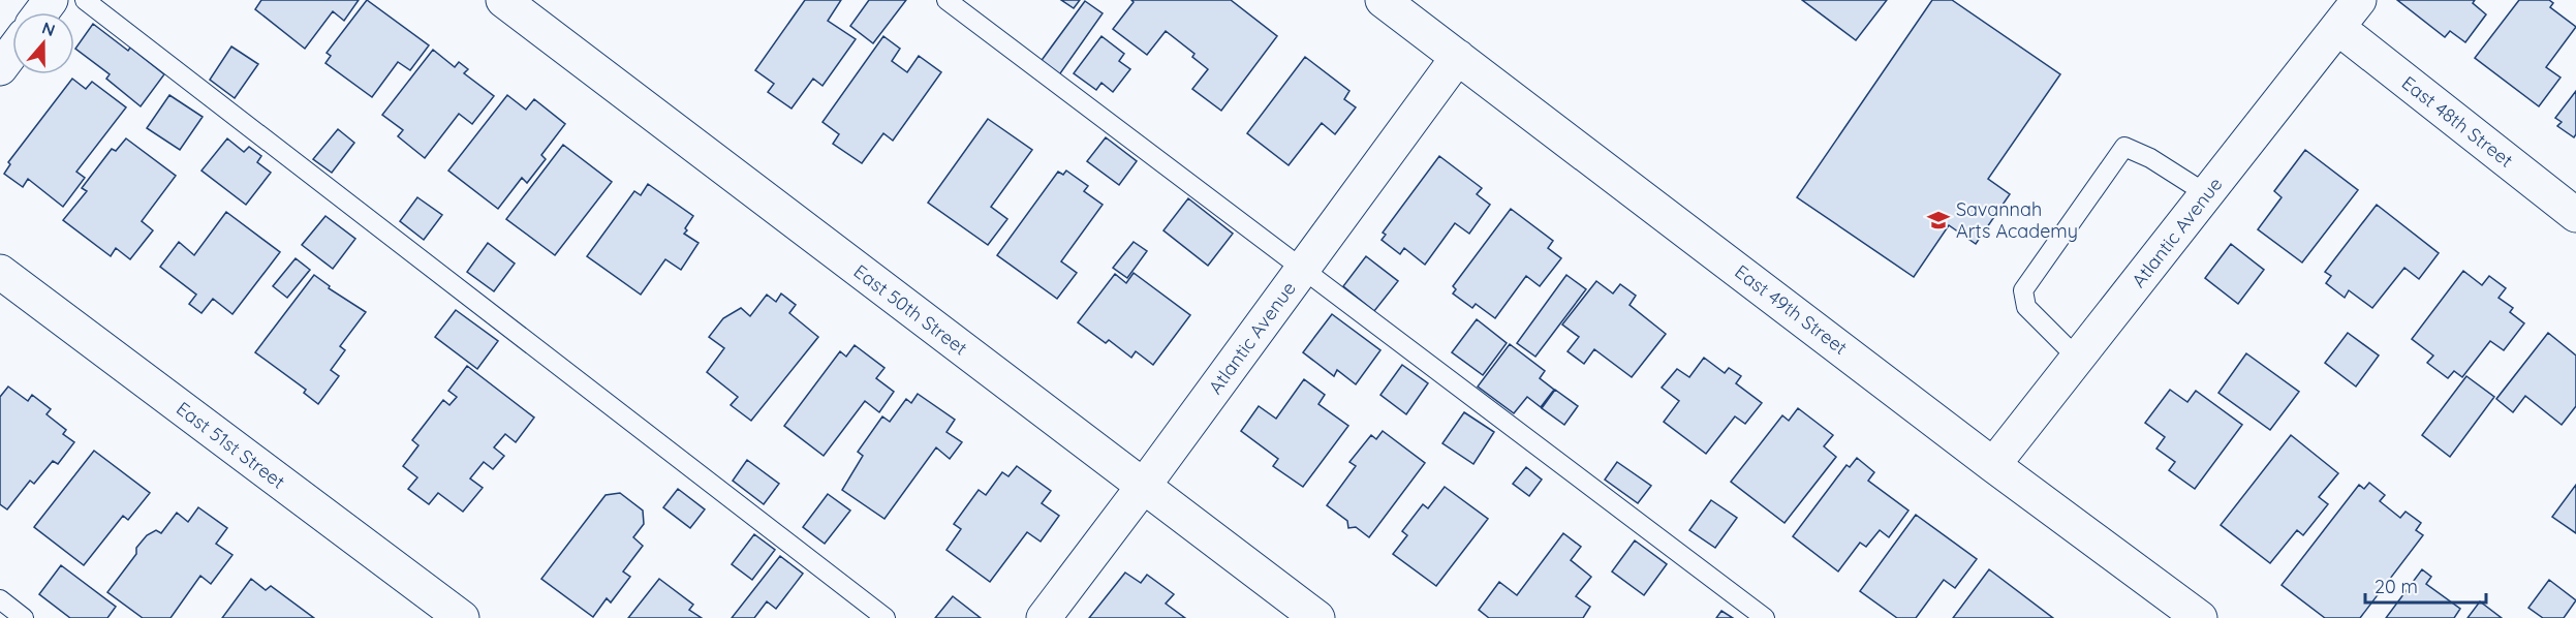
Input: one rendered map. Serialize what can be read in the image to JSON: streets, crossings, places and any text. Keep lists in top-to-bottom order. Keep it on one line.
{"streets":{"street":["East 48th Street","Atlantic Avenue","East 50th Street","East 49th Street","East 51st Street"]},"crossings":[["East 48th Street","Atlantic Avenue"],["Atlantic Avenue","East 50th Street"],["Atlantic Avenue","East 49th Street"]],"places":{"school or university":["Savannah Arts Academy"]},"scale_bar":"20 m","north":"top"}
